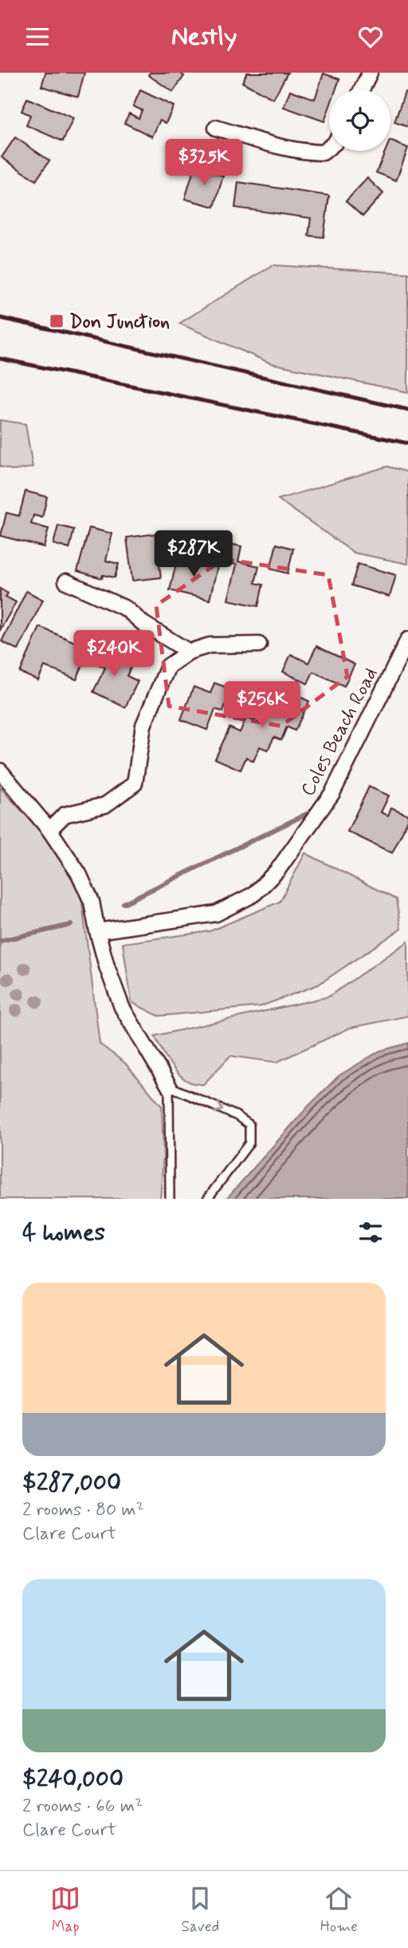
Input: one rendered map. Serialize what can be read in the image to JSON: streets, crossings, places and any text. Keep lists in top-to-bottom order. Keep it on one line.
{"streets":{"street":["Coles Beach Road"]},"places":{"transit":["Don Junction"]},"page":{"header":"Nestly","price":["$325K","$287K","$240K","$256K"],"heading":"4 homes","list":[{"name":"$287,000","note":"2 rooms · 80 m² · Clare Court"},{"name":"$240,000","note":"2 rooms · 66 m² · Clare Court"}],"tabs":["Map","Saved","Home"]}}
